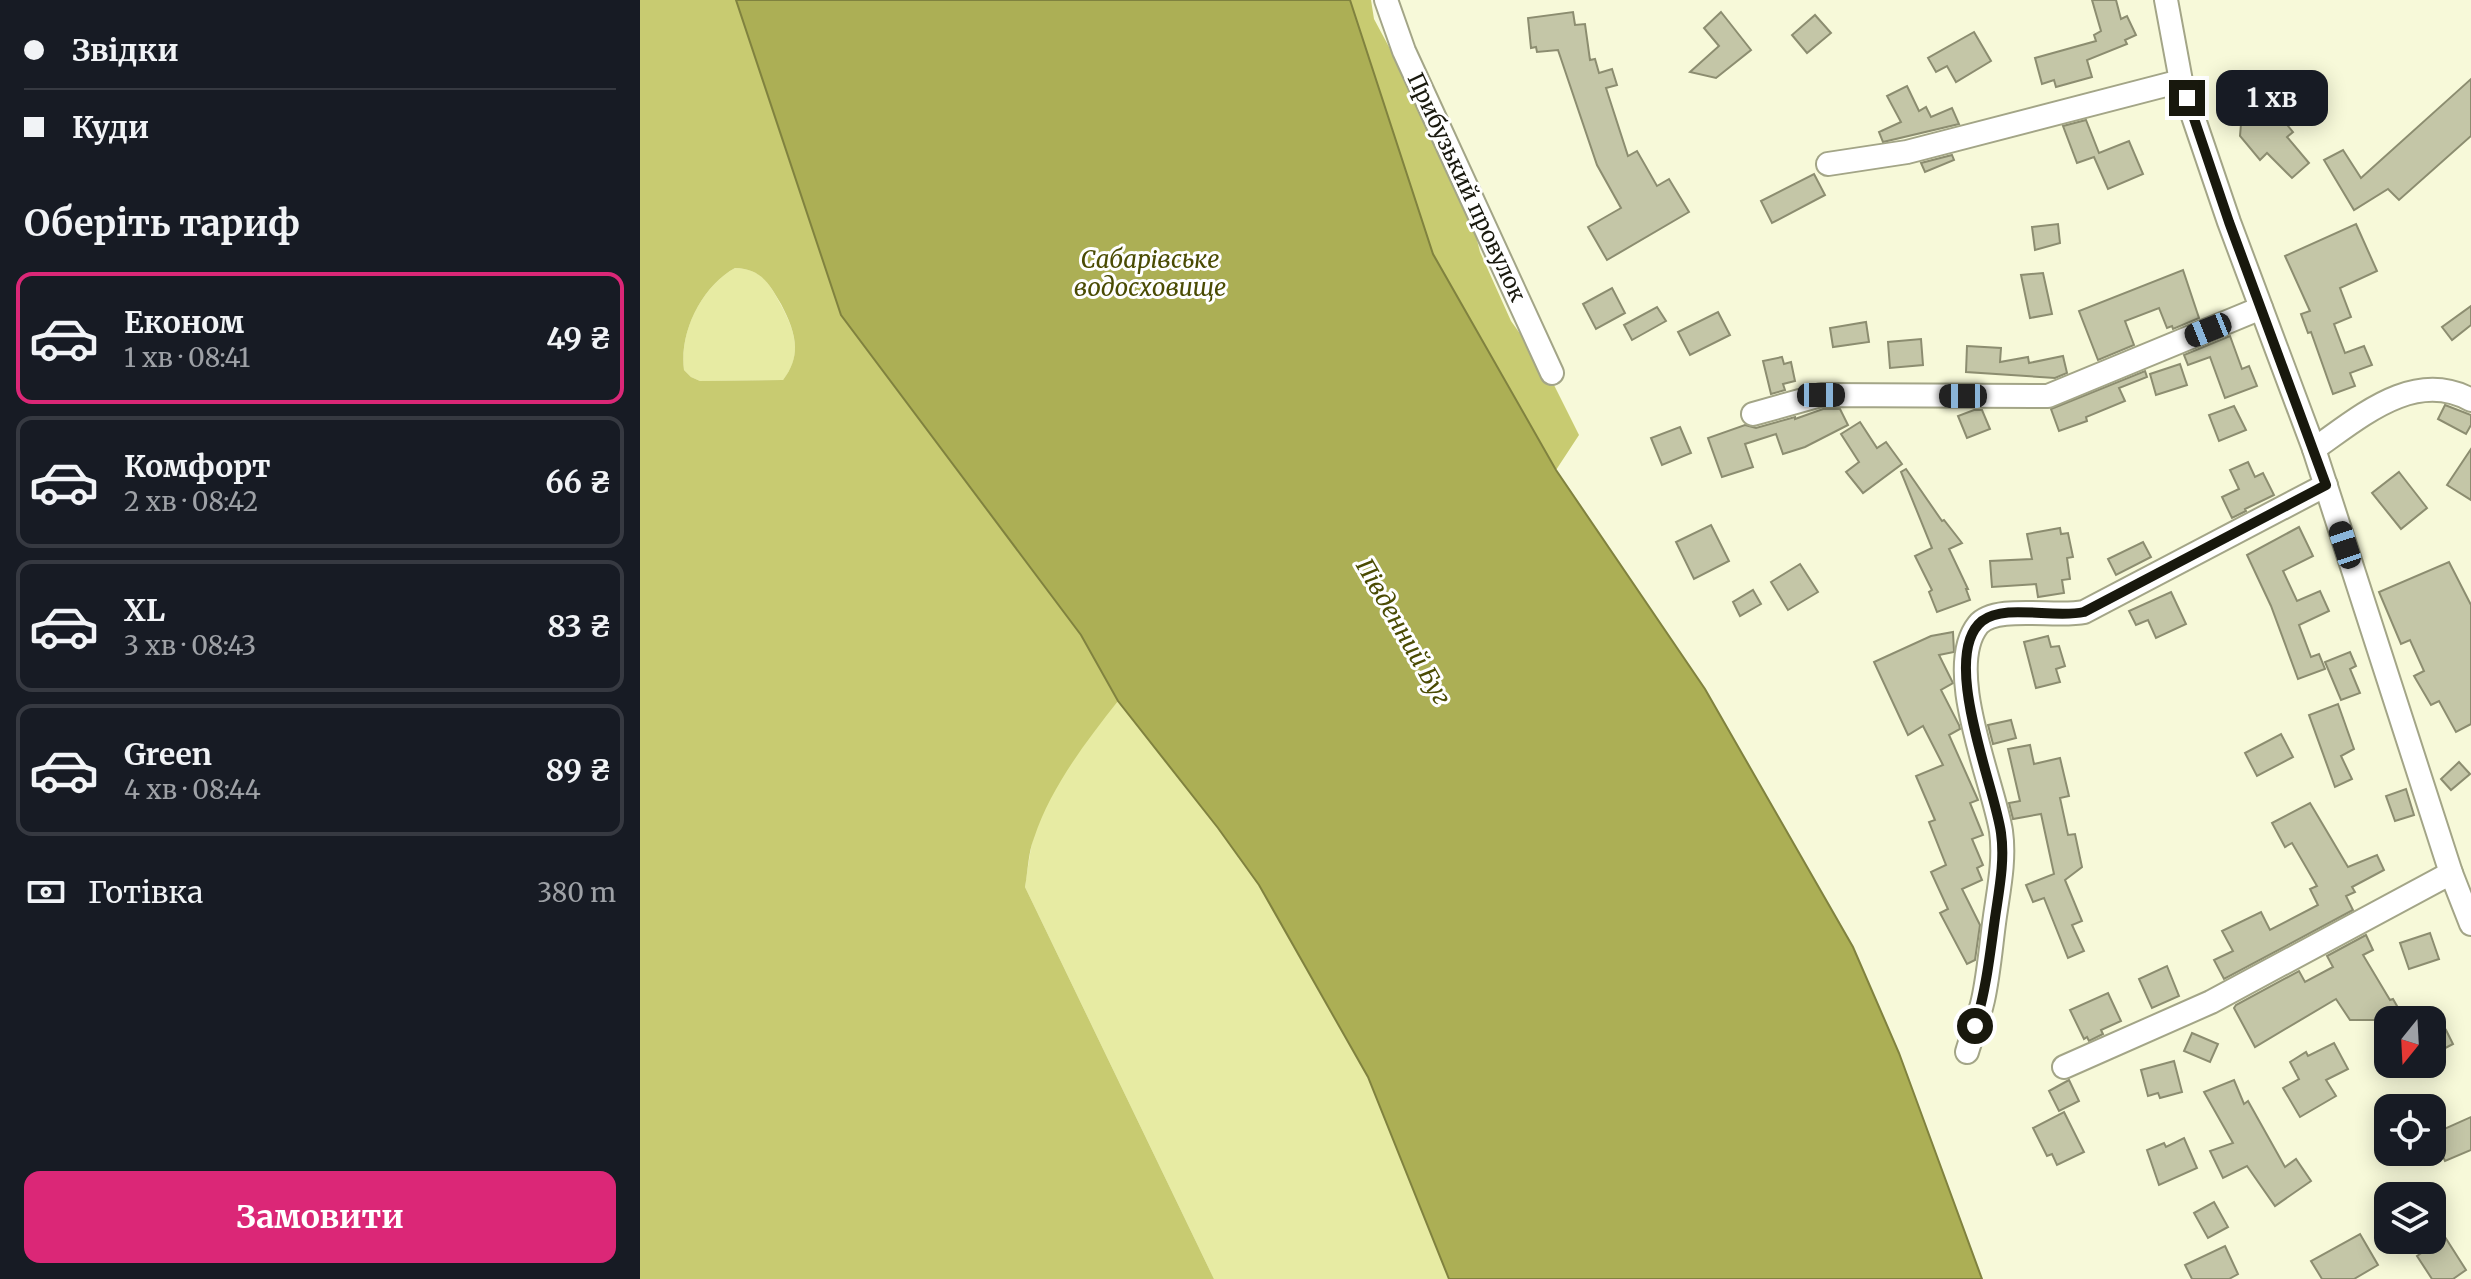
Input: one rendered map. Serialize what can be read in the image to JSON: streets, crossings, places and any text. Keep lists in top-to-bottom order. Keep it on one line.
{"streets":{"street":["Прибузький провулок"]},"water":["Сабарівське водосховище","Південний Буг"],"north":"bottom","page":{"banner":["Звідки","Куди"],"bubble":"1 хв","heading":"Оберіть тариф","list":[{"name":"Економ","note":"1 хв · 08:41","value":"49 ₴"},{"name":"Комфорт","note":"2 хв · 08:42","value":"66 ₴"},{"name":"XL","note":"3 хв · 08:43","value":"83 ₴"},{"name":"Green","note":"4 хв · 08:44","value":"89 ₴"}],"pay":["Готівка","380 m"],"buttons":"Замовити"}}
